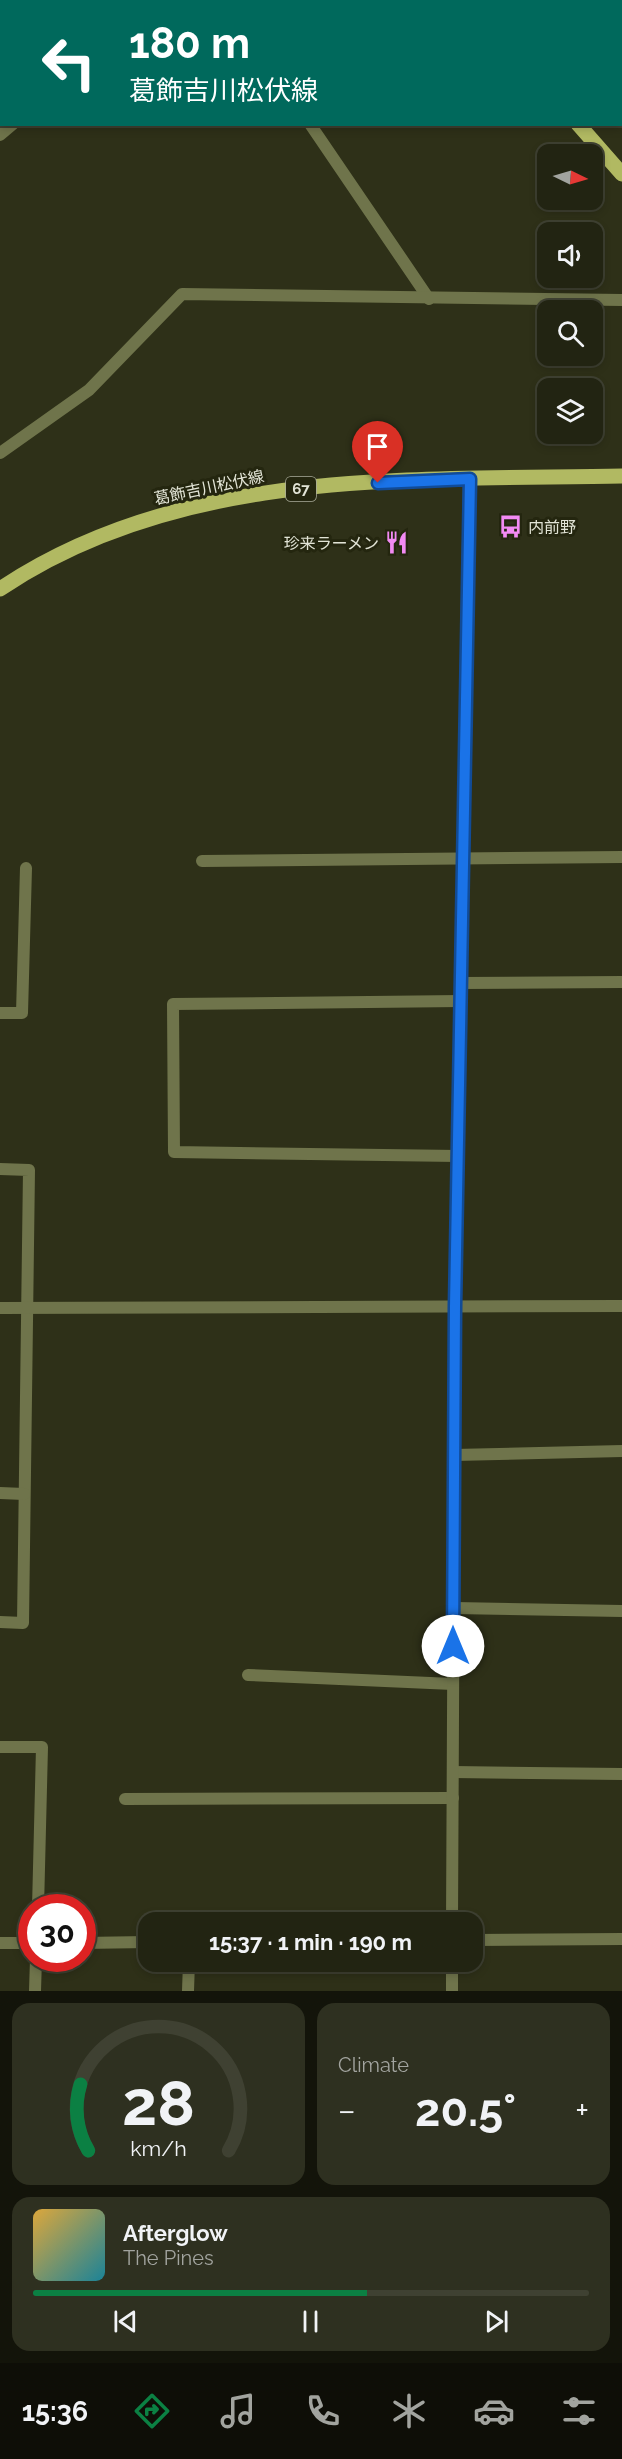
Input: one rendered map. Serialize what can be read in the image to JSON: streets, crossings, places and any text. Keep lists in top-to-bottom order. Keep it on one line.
{"streets":{"main road":["葛飾吉川松伏線","67"]},"places":{"bus stop":["内前野"],"restaurant":["珍来ラーメン"]},"north":"right","page":{"turn":["180 m","葛飾吉川松伏線"],"limit":"30","trip":"15:37 · 1 min · 190 m","tile":"Climate","heat":["−","20.5°","+"],"song":["Afterglow","The Pines"],"tabs":"15:36","gauge":["28","km/h"]}}
